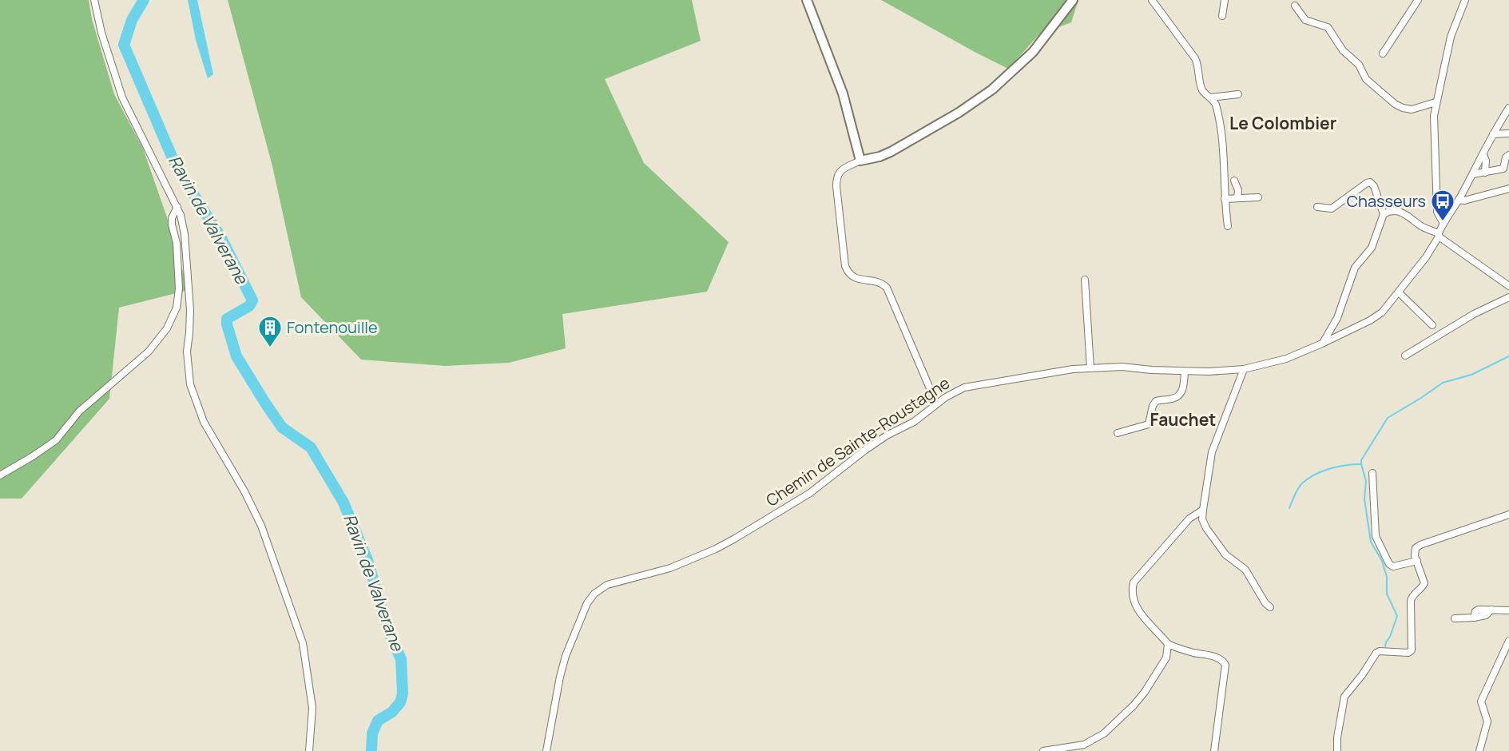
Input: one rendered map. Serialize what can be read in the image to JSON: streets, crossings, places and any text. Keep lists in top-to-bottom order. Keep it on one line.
{"streets":{"street":["Chemin de Sainte-Roustagne"]},"districts":["Le Colombier","Fauchet"],"water":["Ravin de Valverane"],"places":{"bus stop":["Chasseurs"],"building":["Fontenouille"]}}
